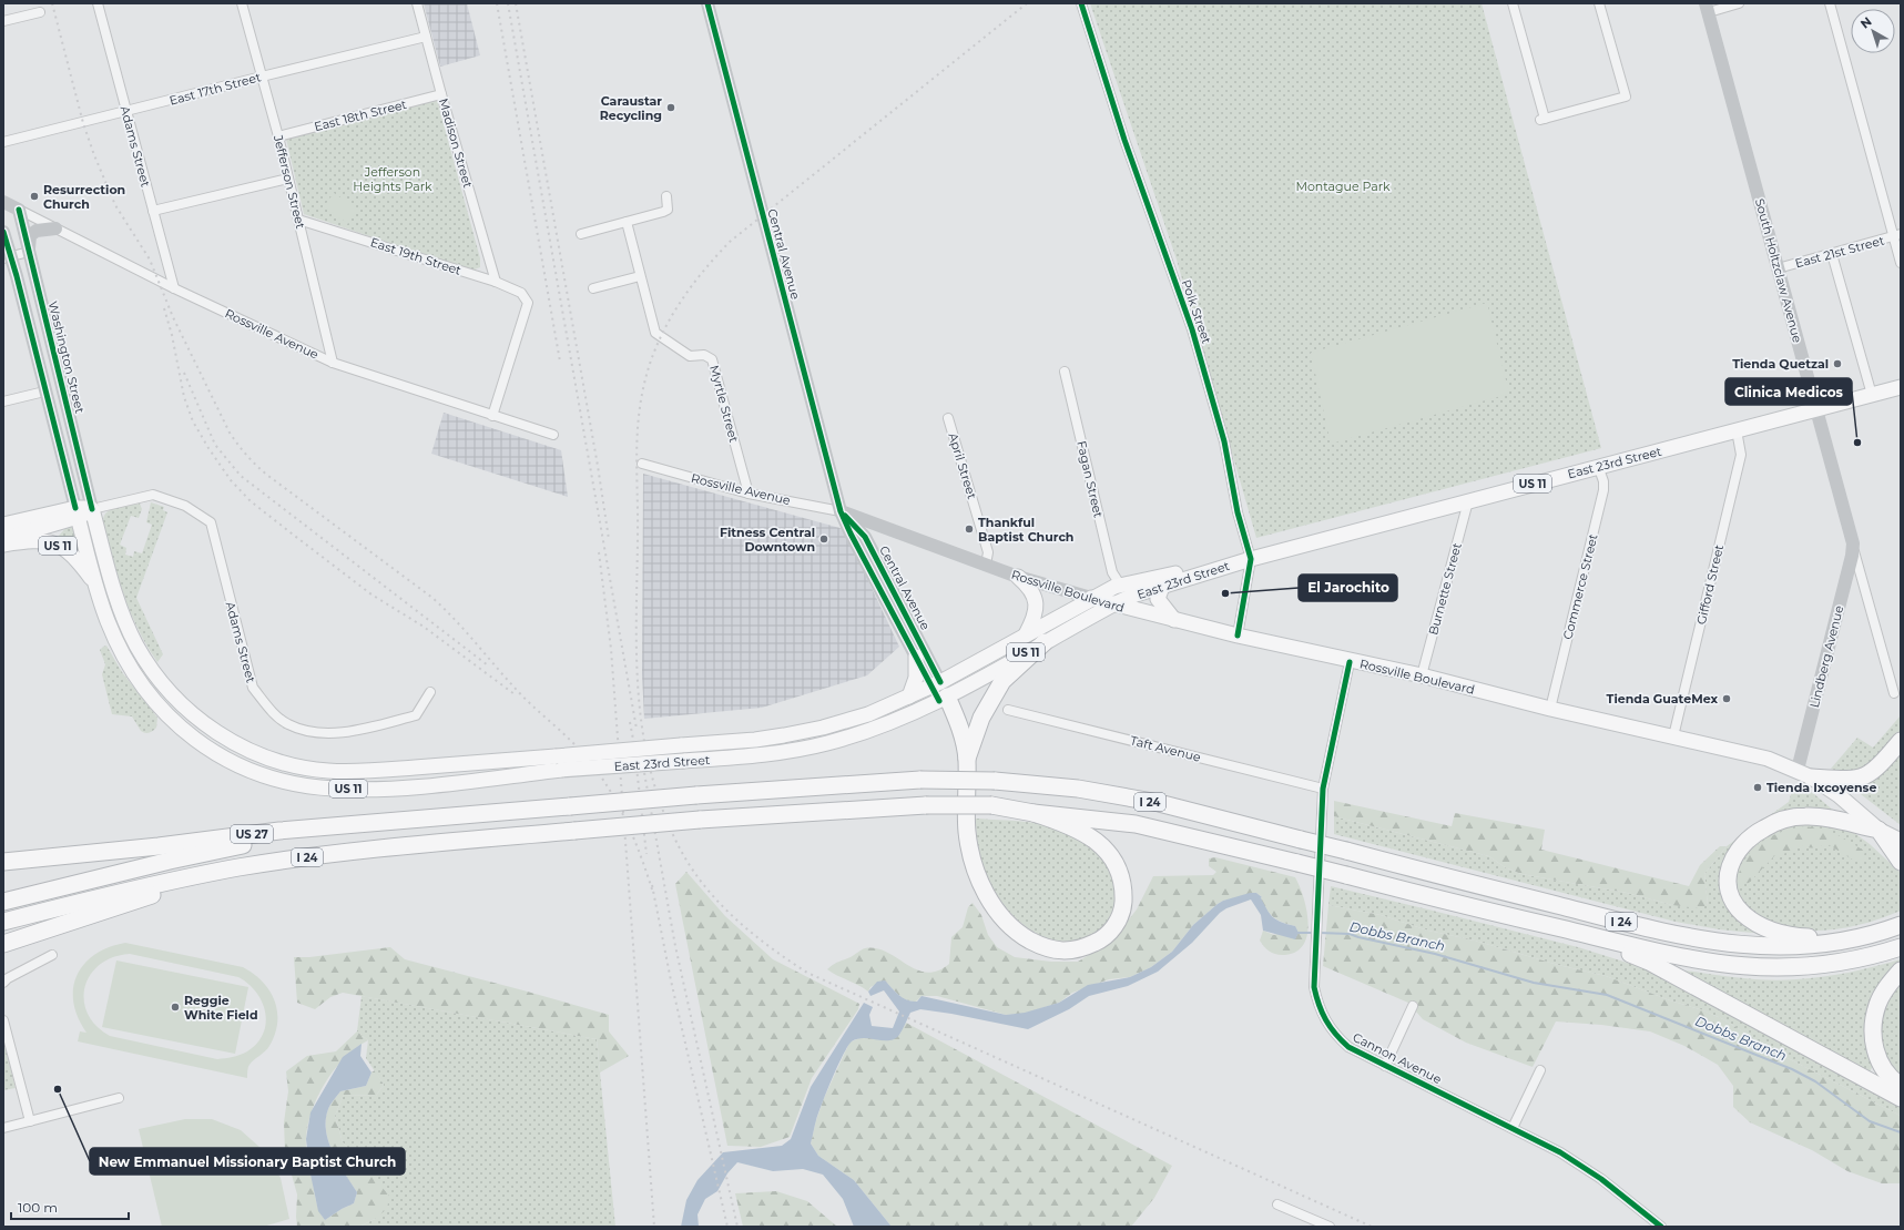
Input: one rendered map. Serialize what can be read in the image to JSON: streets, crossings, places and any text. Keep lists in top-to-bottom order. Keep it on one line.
{"streets":{"highway":["Rossville Boulevard","I 24","US 27"],"main road":["Central Avenue","South Holtzclaw Avenue","Rossville Avenue","Washington Street","East 23rd Street","US 11","Lindberg Avenue"],"street":["East 17th Street","East 18th Street","Madison Street","Adams Street","Jefferson Street","East 21st Street","East 19th Street","Polk Street","Myrtle Street","April Street","Fagan Street","Gifford Street","Commerce Street","Burnette Street","Taft Avenue","Cannon Avenue"]},"crossings":[["East 17th Street","Madison Street"],["East 17th Street","Adams Street"],["East 17th Street","Jefferson Street"],["East 18th Street","Madison Street"],["East 18th Street","Jefferson Street"],["Madison Street","East 19th Street"],["Adams Street","Rossville Avenue"],["Adams Street","Washington Street"],["Jefferson Street","East 19th Street"],["Jefferson Street","Rossville Avenue"],["East 21st Street","South Holtzclaw Avenue"],["Central Avenue","Rossville Avenue"],["Central Avenue","East 23rd Street"],["Central Avenue","Rossville Boulevard"],["East 19th Street","Rossville Avenue"],["South Holtzclaw Avenue","East 23rd Street"],["South Holtzclaw Avenue","Lindberg Avenue"],["Polk Street","East 23rd Street"],["Polk Street","Rossville Boulevard"],["Rossville Avenue","Washington Street"],["Rossville Avenue","Myrtle Street"],["Rossville Avenue","Rossville Boulevard"],["Washington Street","East 23rd Street"],["East 23rd Street","Fagan Street"],["East 23rd Street","US 11"],["East 23rd Street","Gifford Street"],["East 23rd Street","Commerce Street"],["East 23rd Street","Burnette Street"],["East 23rd Street","Rossville Boulevard"],["April Street","Rossville Boulevard"],["Gifford Street","Rossville Boulevard"],["Commerce Street","Rossville Boulevard"],["Burnette Street","Rossville Boulevard"],["Rossville Boulevard","Lindberg Avenue"],["Rossville Boulevard","Cannon Avenue"],["Taft Avenue","Cannon Avenue"],["I 24","US 27"]],"water":["Dobbs Branch"],"parks":["Jefferson Heights Park","Montague Park"],"places":["Caraustar Recycling","Resurrection Church","Tienda Quetzal","Clinica Medicos","Thankful Baptist Church","Fitness Central Downtown","El Jarochito","Tienda GuateMex","Tienda Ixcoyense","Reggie White Field","New Emmanuel Missionary Baptist Church"],"scale_bar":"100 m","north":"top left"}
